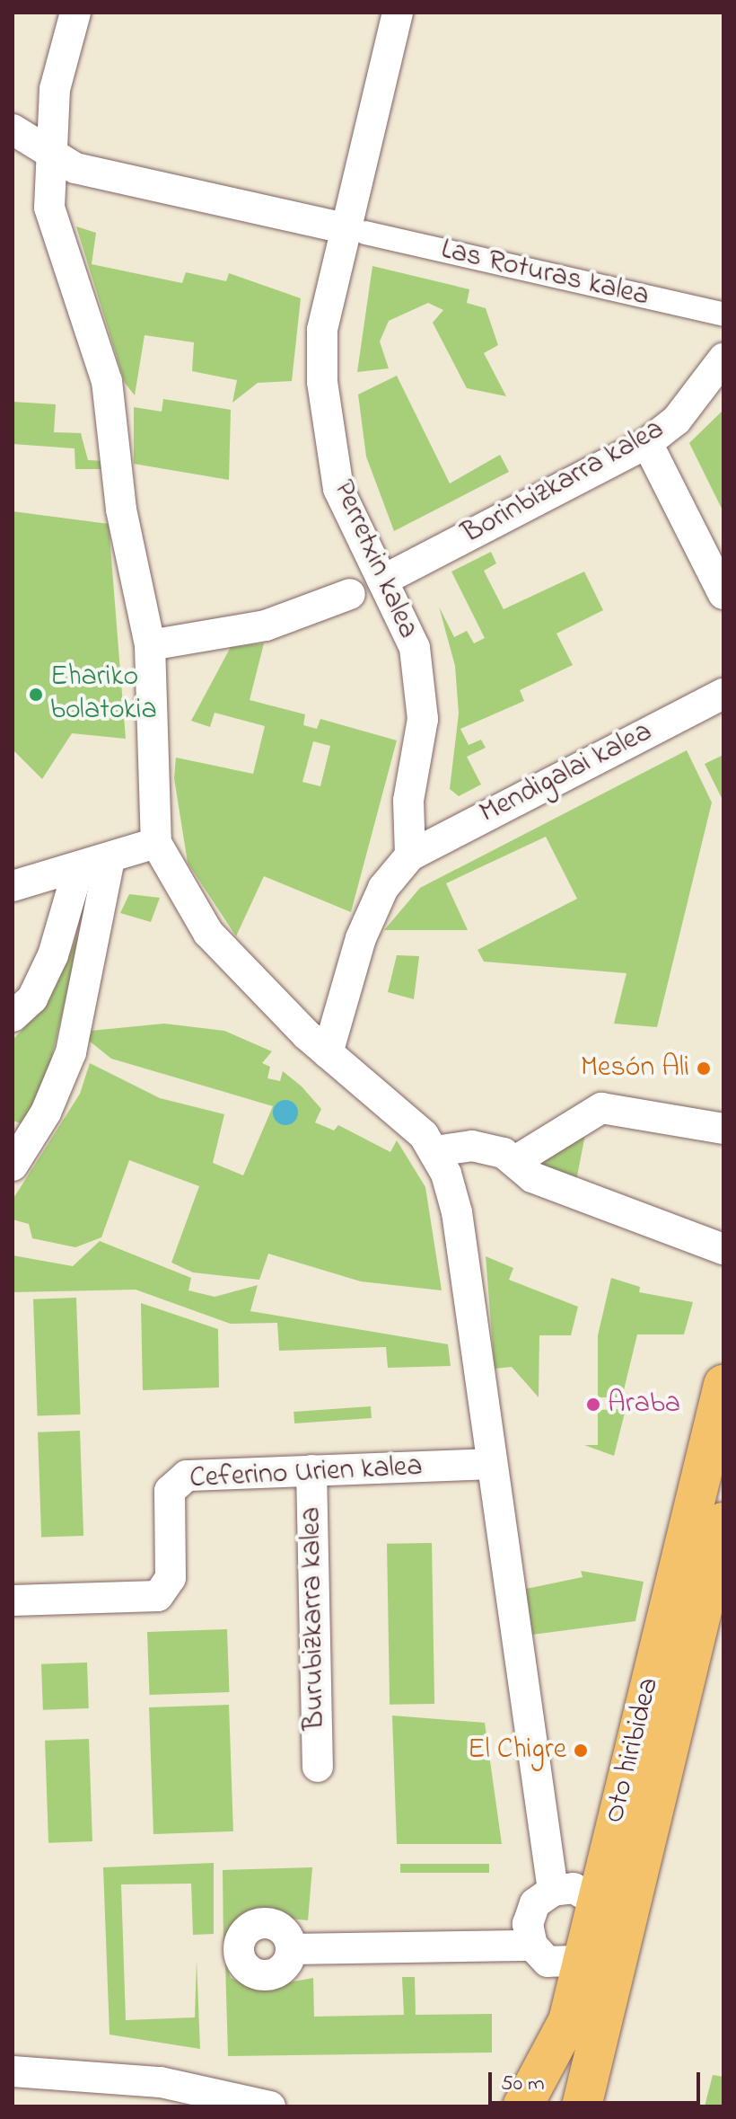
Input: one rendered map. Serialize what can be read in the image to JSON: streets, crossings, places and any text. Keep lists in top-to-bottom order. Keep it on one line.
{"streets":{"main road":["Oto hiribidea"],"street":["Las Roturas kalea","Borinbizkarra kalea","Perretxin kalea","Mendigalai kalea","Ceferino Urien kalea","Burubizkarra kalea"]},"crossings":[["Las Roturas kalea","Perretxin kalea"],["Borinbizkarra kalea","Perretxin kalea"],["Perretxin kalea","Mendigalai kalea"],["Ceferino Urien kalea","Burubizkarra kalea"]],"places":["Ehariko bolatokia","Mesón Ali","Araba","El Chigre"],"scale_bar":"50 m"}
